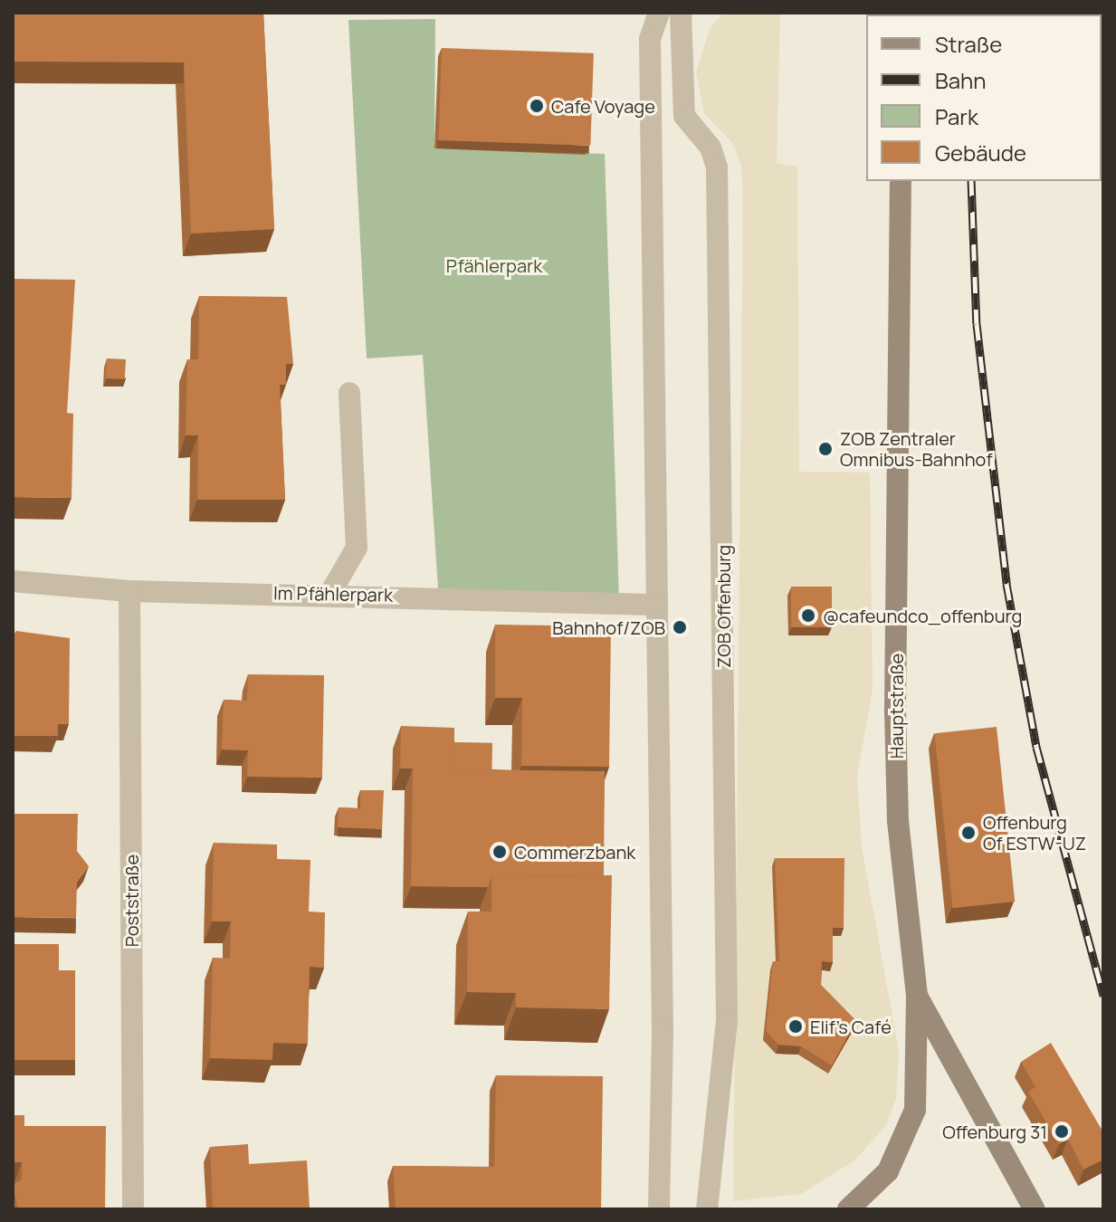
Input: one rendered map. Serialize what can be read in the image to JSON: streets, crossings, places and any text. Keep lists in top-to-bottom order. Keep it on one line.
{"streets":{"street":["Im Pfählerpark","ZOB Offenburg","Hauptstraße","Poststraße"]},"crossings":[["Im Pfählerpark","Poststraße"]],"parks":["Pfählerpark"],"places":["Cafe Voyage","ZOB Zentraler Omnibus-Bahnhof","@cafeundco_offenburg","Bahnhof/ZOB","Offenburg Of ESTW-UZ","Commerzbank","Elif's Café","Offenburg 31"],"legend":["Straße","Bahn","Park","Gebäude"]}
